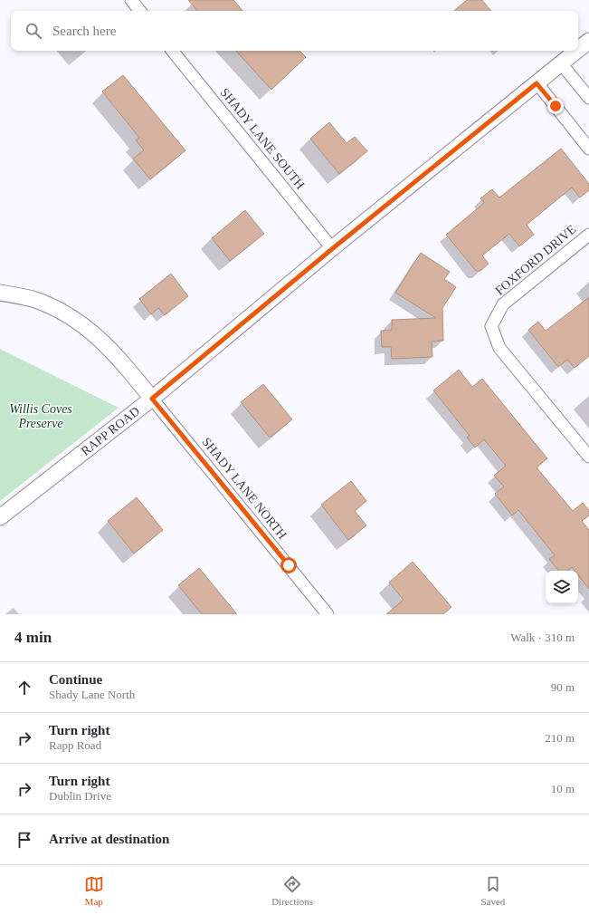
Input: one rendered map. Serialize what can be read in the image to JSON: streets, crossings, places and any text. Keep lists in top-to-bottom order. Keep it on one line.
{"streets":{"street":["SHADY LANE SOUTH","FOXFORD DRIVE","RAPP ROAD","SHADY LANE NORTH"]},"crossings":[["SHADY LANE SOUTH","RAPP ROAD"],["RAPP ROAD","SHADY LANE NORTH"]],"parks":["Willis Coves Preserve"],"page":{"search":"Search here","heading":["4 min","Walk · 310 m"],"list":[["Continue","Shady Lane North","90 m"],["Turn right","Rapp Road","210 m"],["Turn right","Dublin Drive","10 m"],"Arrive at destination"],"nav":["Map","Directions","Saved"]}}
